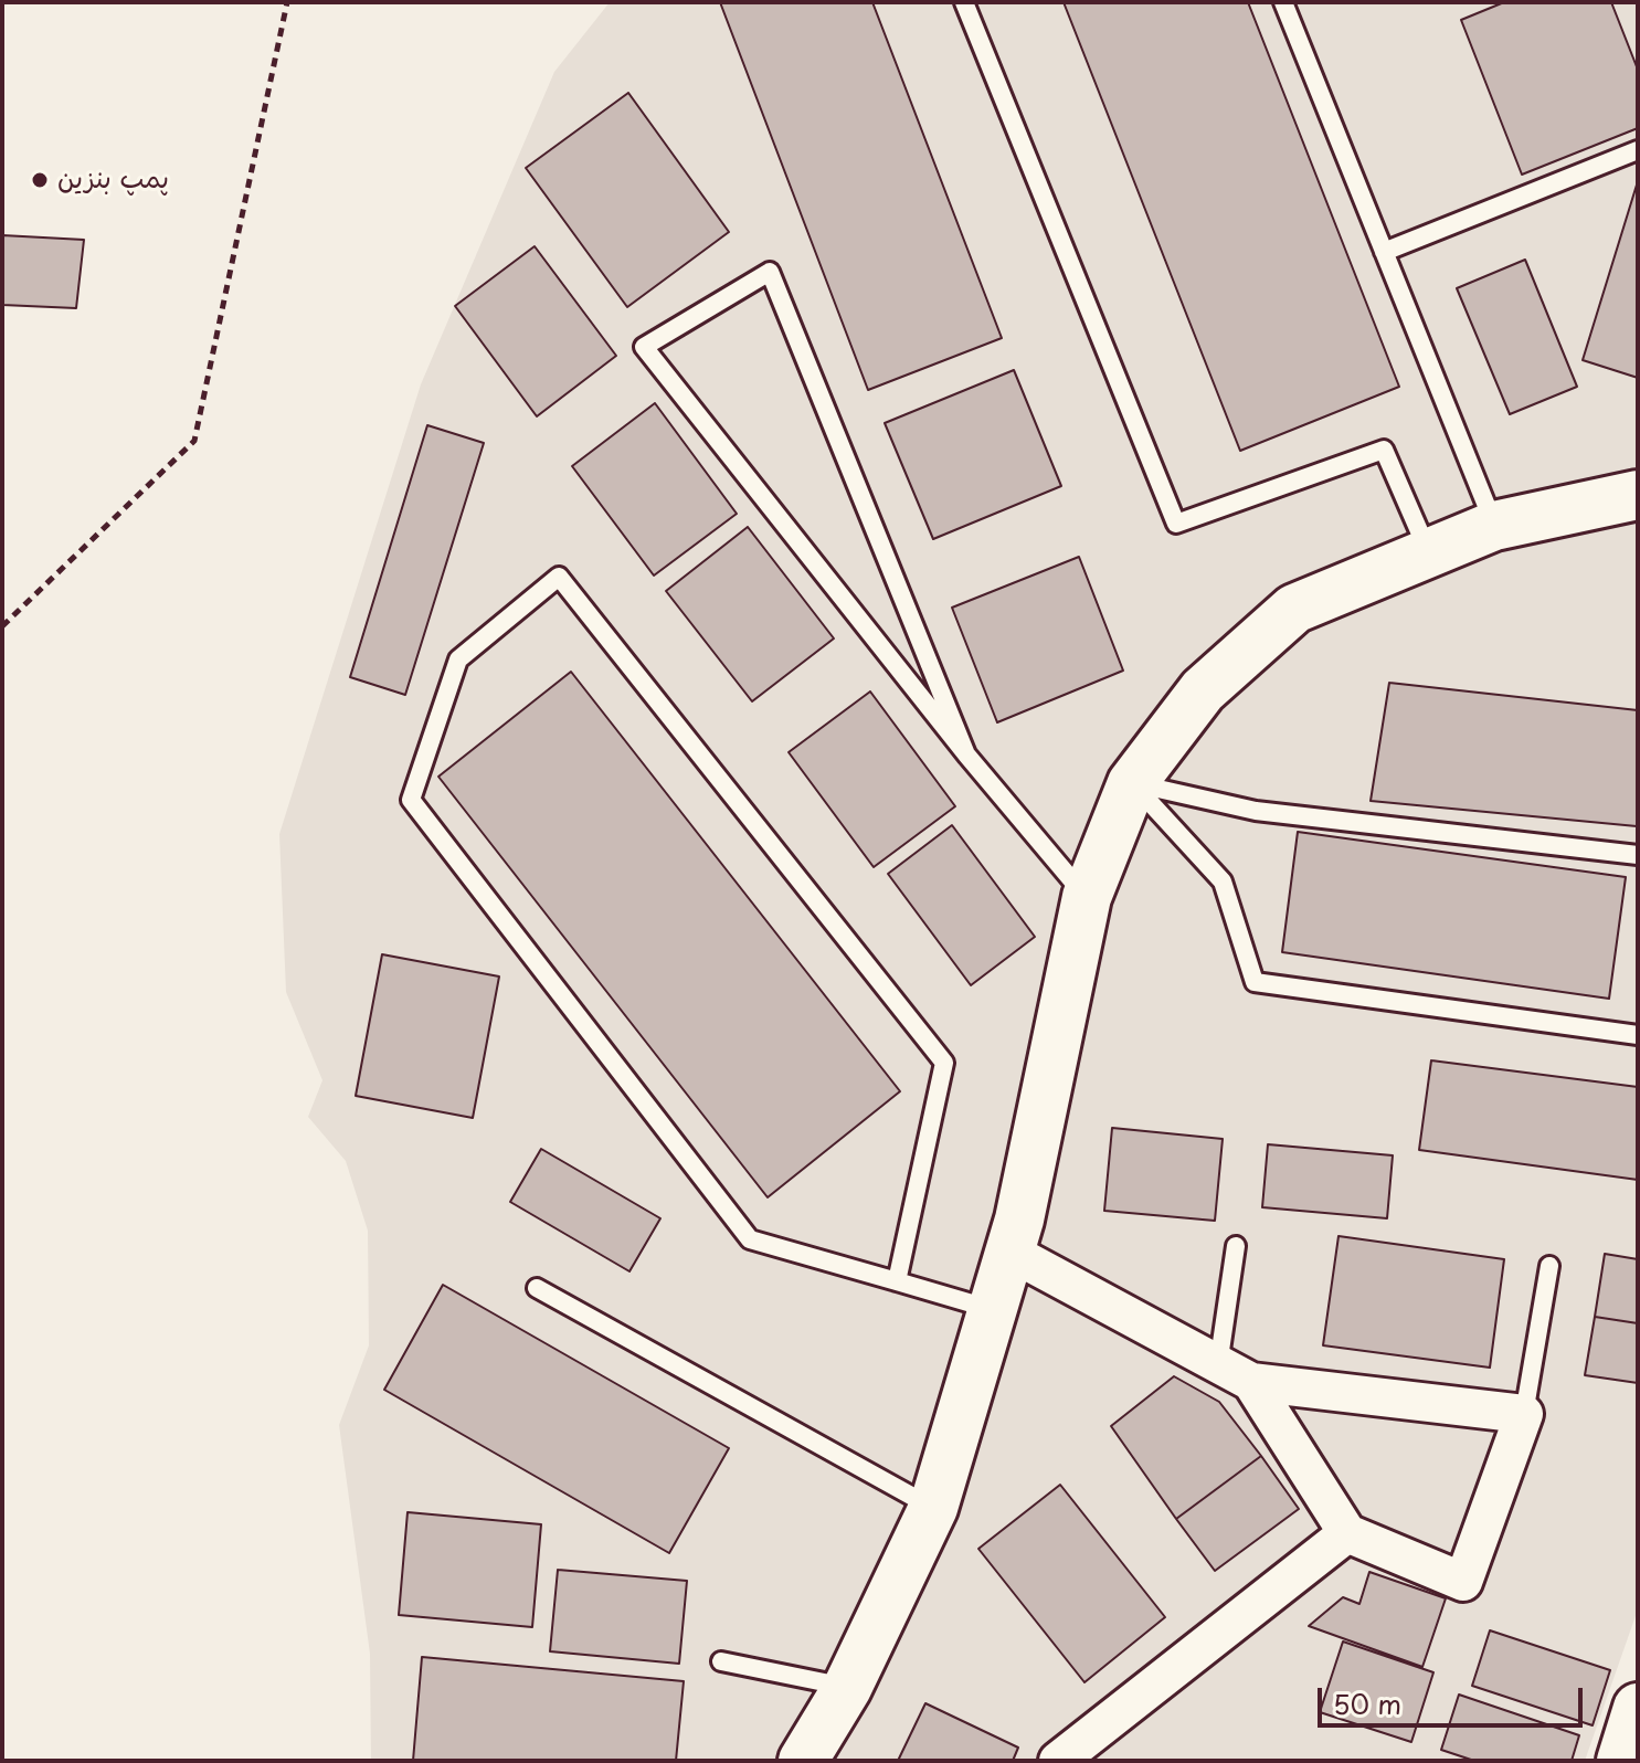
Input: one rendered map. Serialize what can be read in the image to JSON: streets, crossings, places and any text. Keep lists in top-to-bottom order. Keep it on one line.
{"places":["پمپ بنزین"],"scale_bar":"50 m"}
